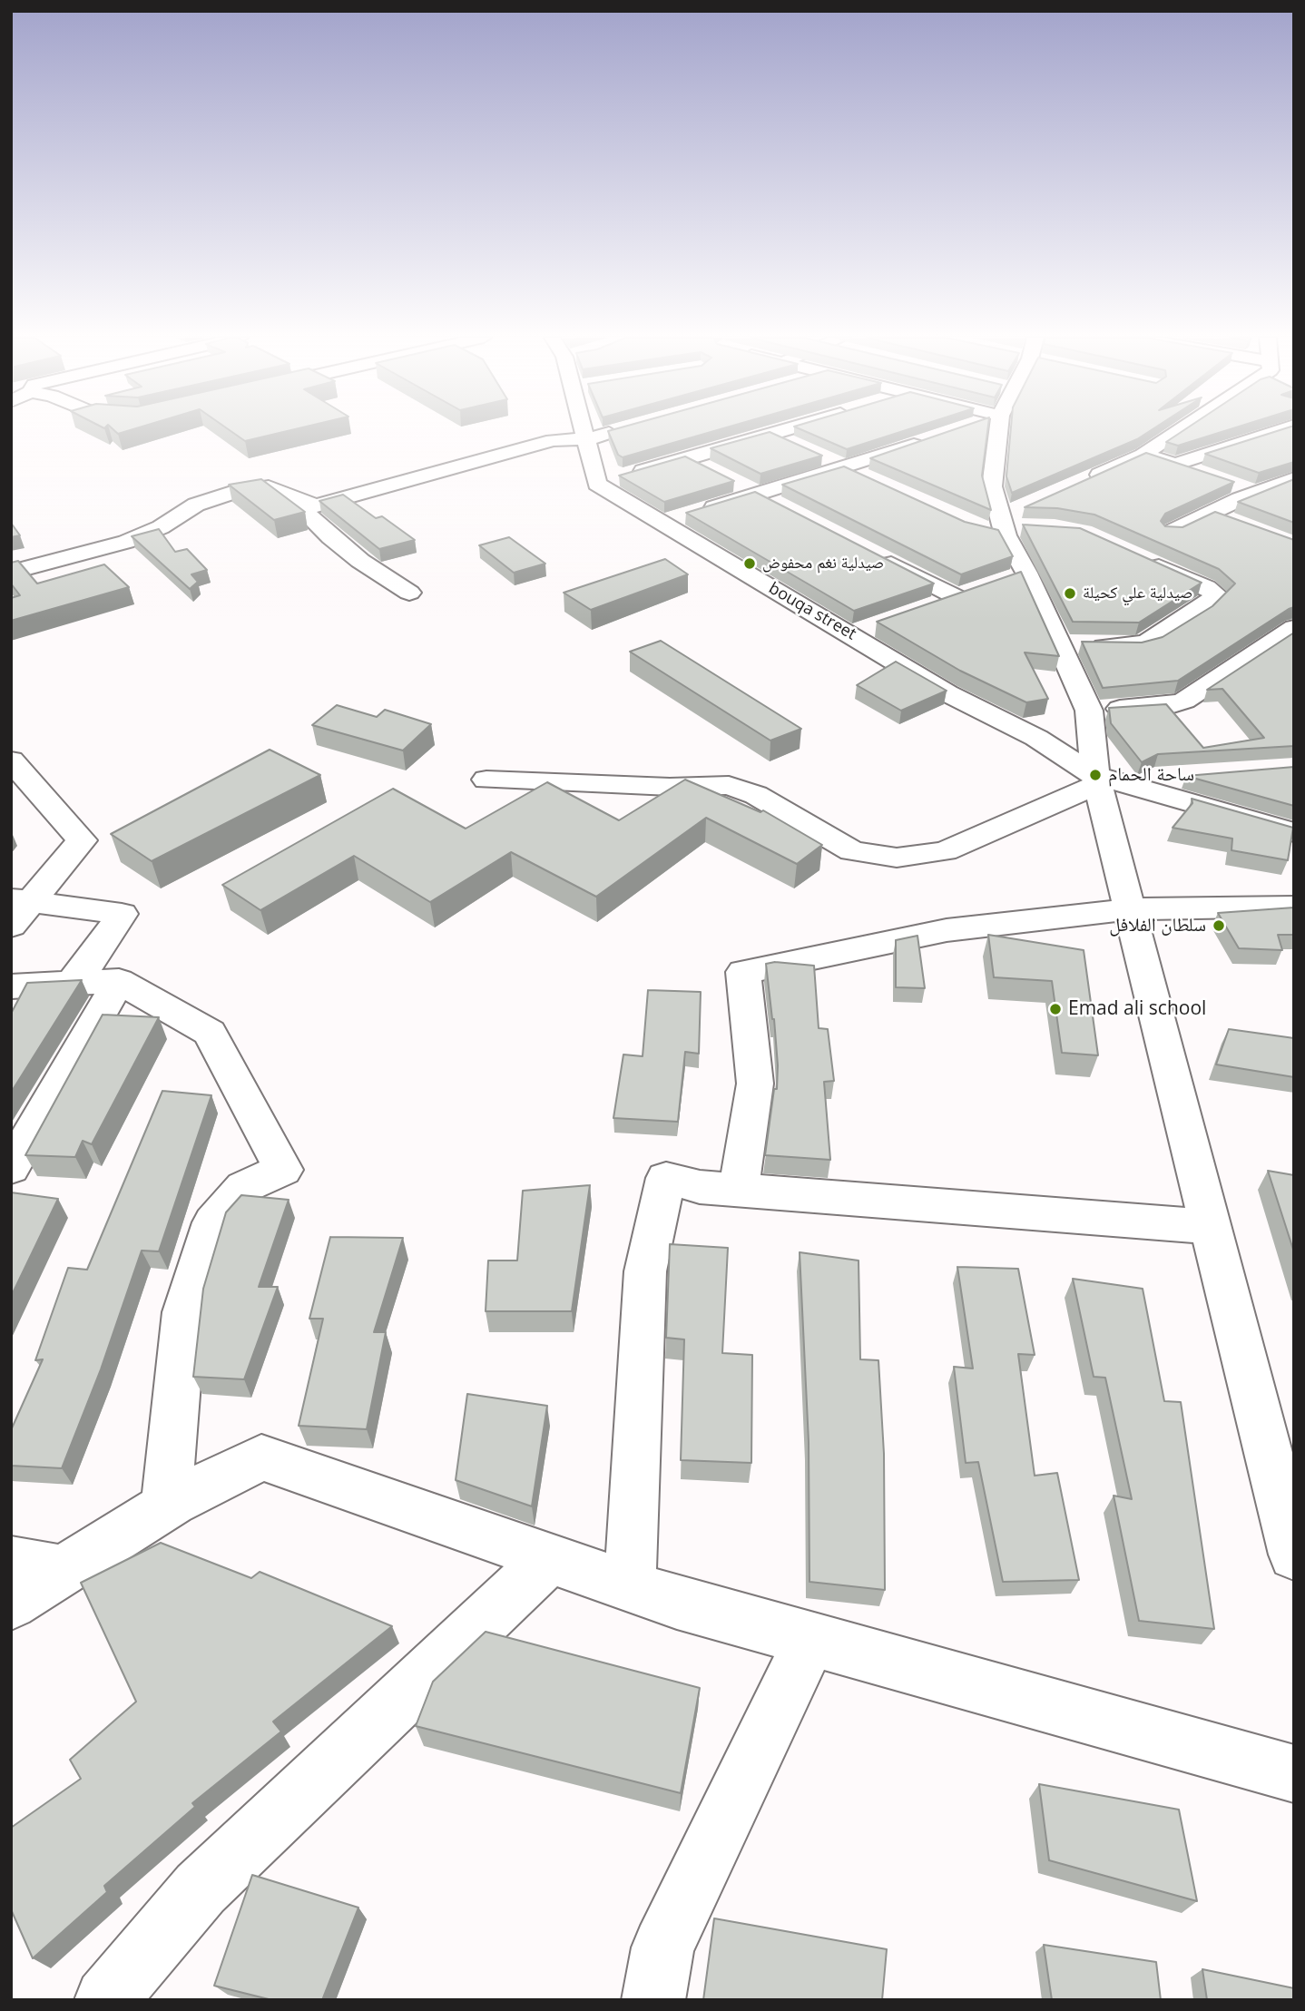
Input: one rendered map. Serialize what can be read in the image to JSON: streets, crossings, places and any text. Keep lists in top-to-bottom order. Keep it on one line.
{"streets":{"street":["bouqa street"]},"places":["صيدلية نغم محفوض","صيدلية علي كحيلة","ساحة الحمام","سلطان الفلافل","Emad ali school"]}
